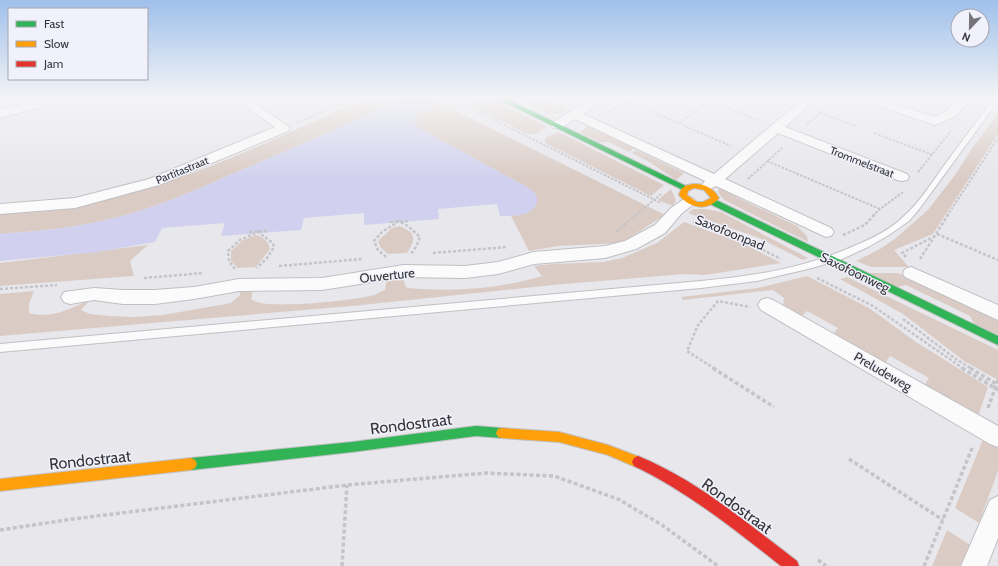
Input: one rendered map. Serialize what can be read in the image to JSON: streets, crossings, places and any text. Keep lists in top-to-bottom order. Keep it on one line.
{"streets":{"street":["Trommelstraat","Partitastraat","Saxofoonweg","Ouverture","Preludeweg","Rondostraat"],"path":["Saxofoonpad"]},"crossings":[["Saxofoonpad","Ouverture"]],"legend":["Fast","Slow","Jam"],"north":"bottom"}
